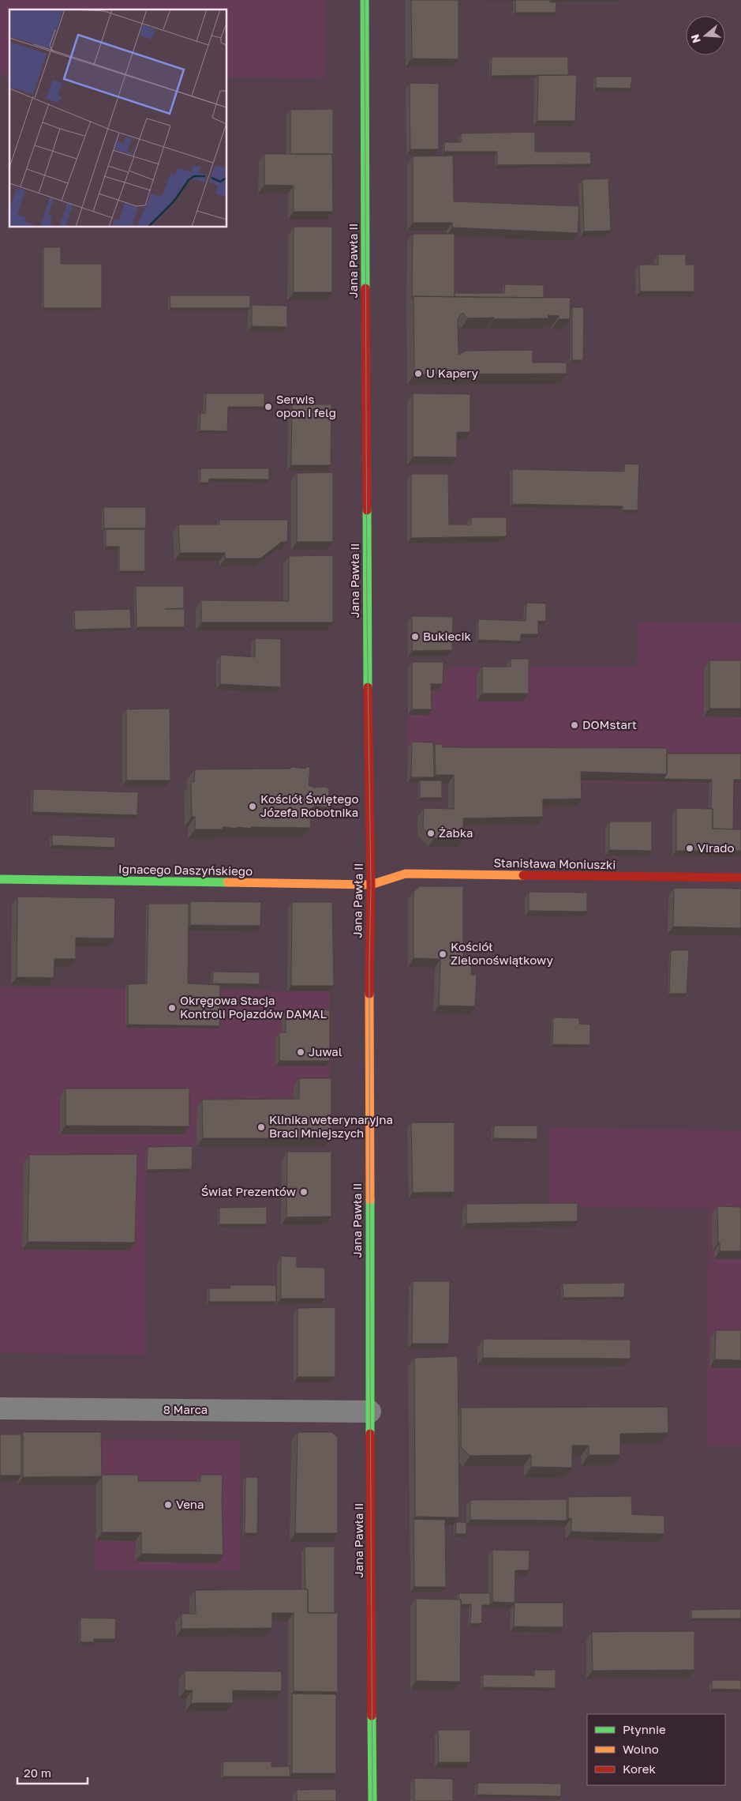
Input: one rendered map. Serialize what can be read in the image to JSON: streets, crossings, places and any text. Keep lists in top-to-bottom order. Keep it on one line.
{"streets":{"main road":["Jana Pawła II","Stanisława Moniuszki","Ignacego Daszyńskiego"],"street":["8 Marca"]},"crossings":[["Jana Pawła II","Stanisława Moniuszki"],["Jana Pawła II","Ignacego Daszyńskiego"],["Jana Pawła II","8 Marca"],["Stanisława Moniuszki","Ignacego Daszyńskiego"]],"places":["U Kapery","Serwis opon i felg","Bukiecik","DOMstart","Kościół Świętego Józefa Robotnika","Żabka","Virado","Kościół Zielonoświątkowy","Okręgowa Stacja Kontroli Pojazdów DAMAL","Juwal","Klinika weterynaryjna Braci Mniejszych","Świat Prezentów","Vena"],"legend":["Płynnie","Wolno","Korek"],"scale_bar":"20 m","north":"left"}
